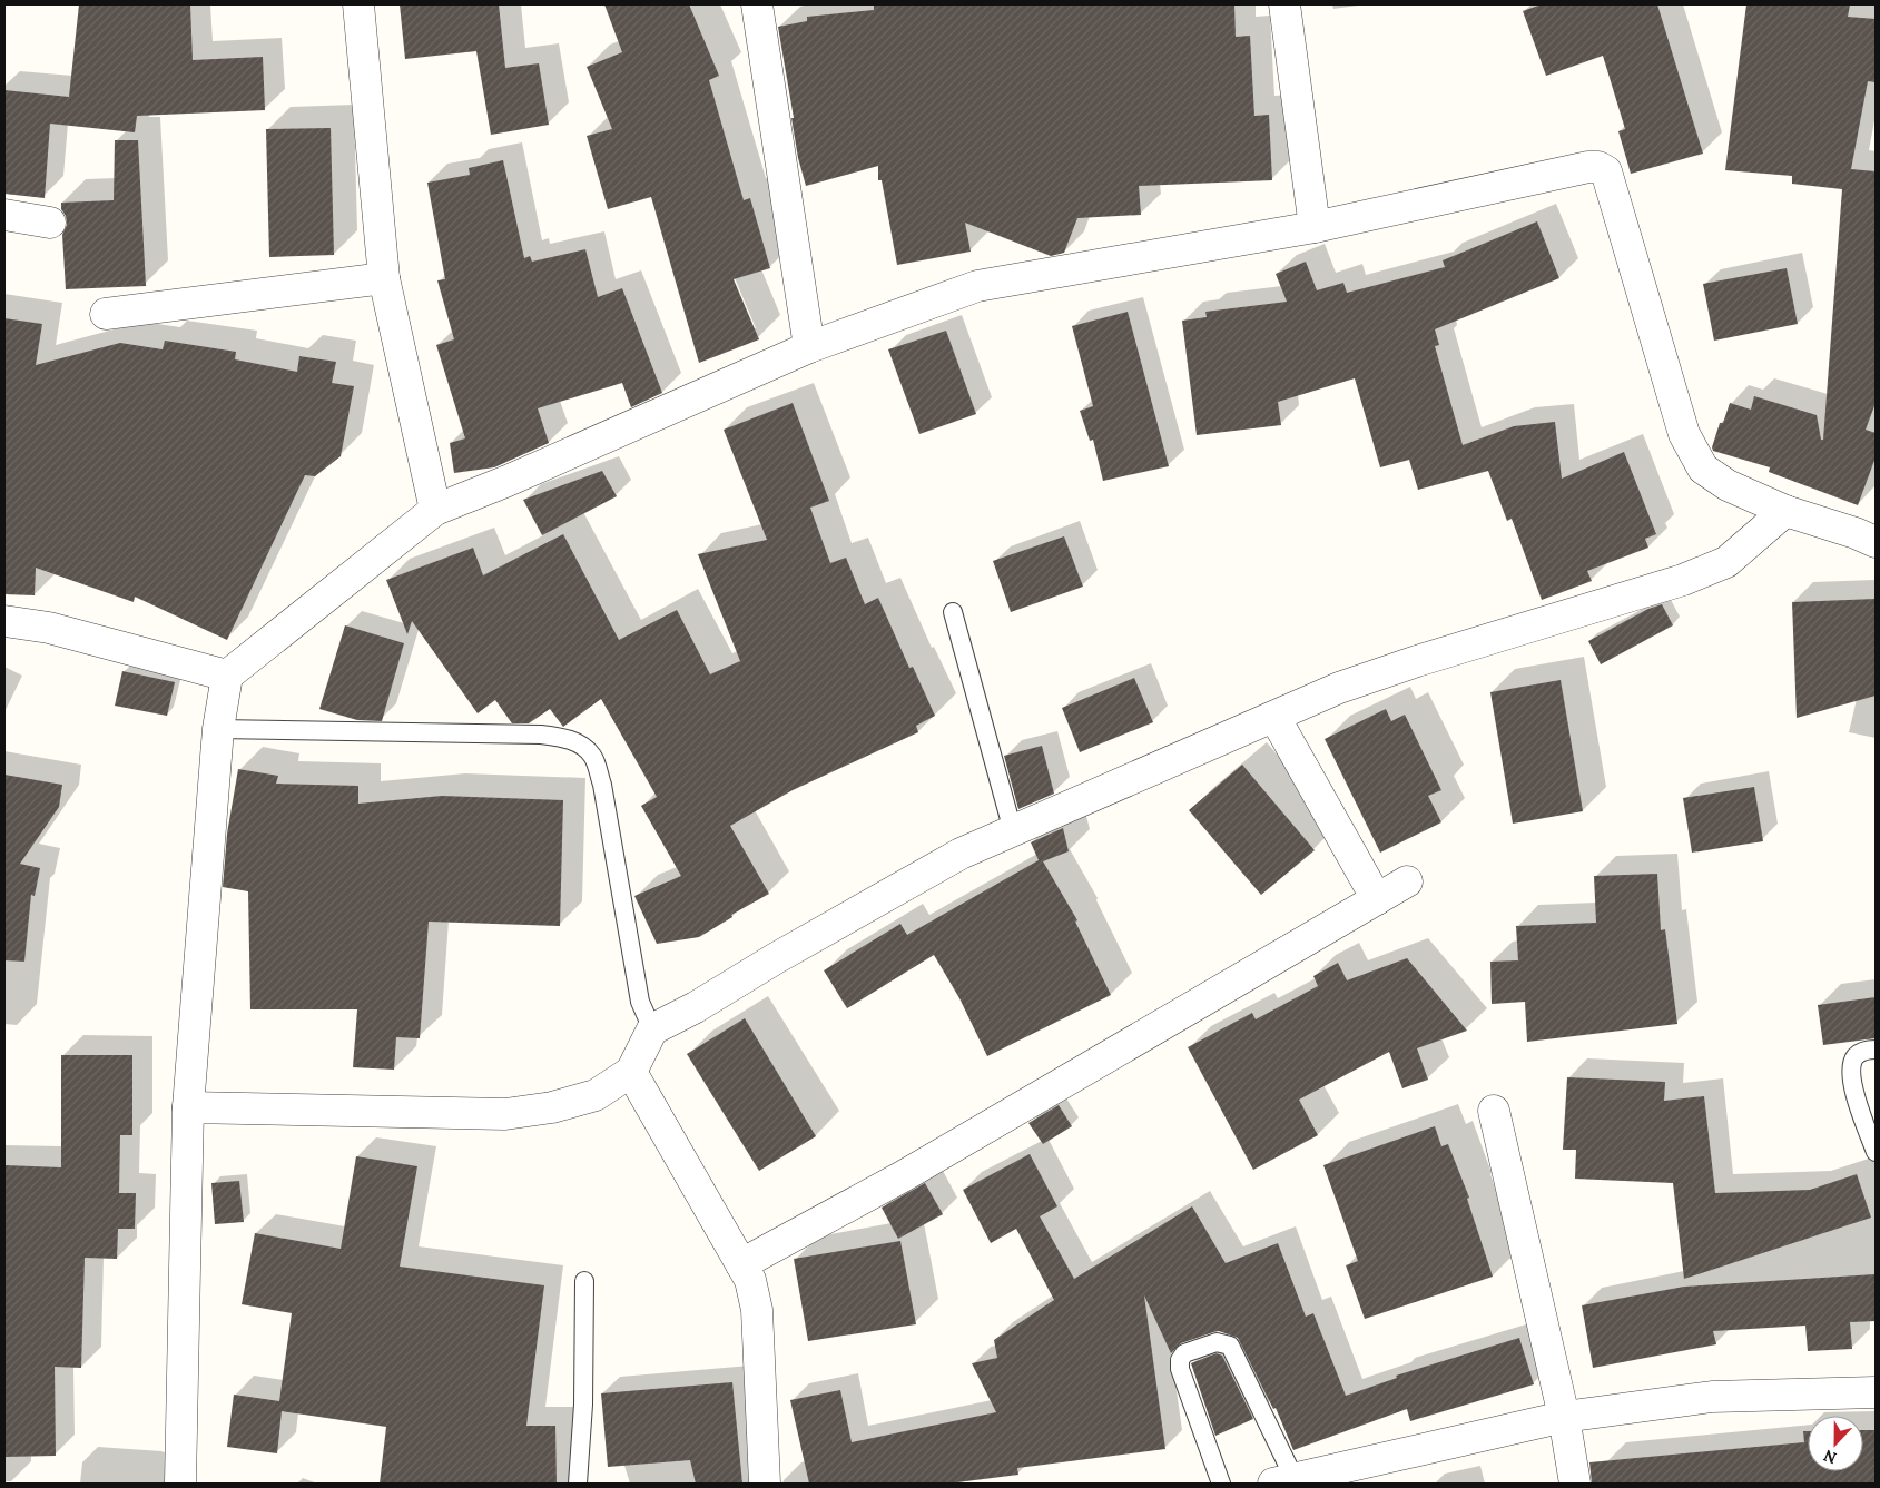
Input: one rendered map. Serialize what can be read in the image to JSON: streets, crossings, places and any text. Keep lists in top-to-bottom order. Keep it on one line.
{"north":"bottom"}
